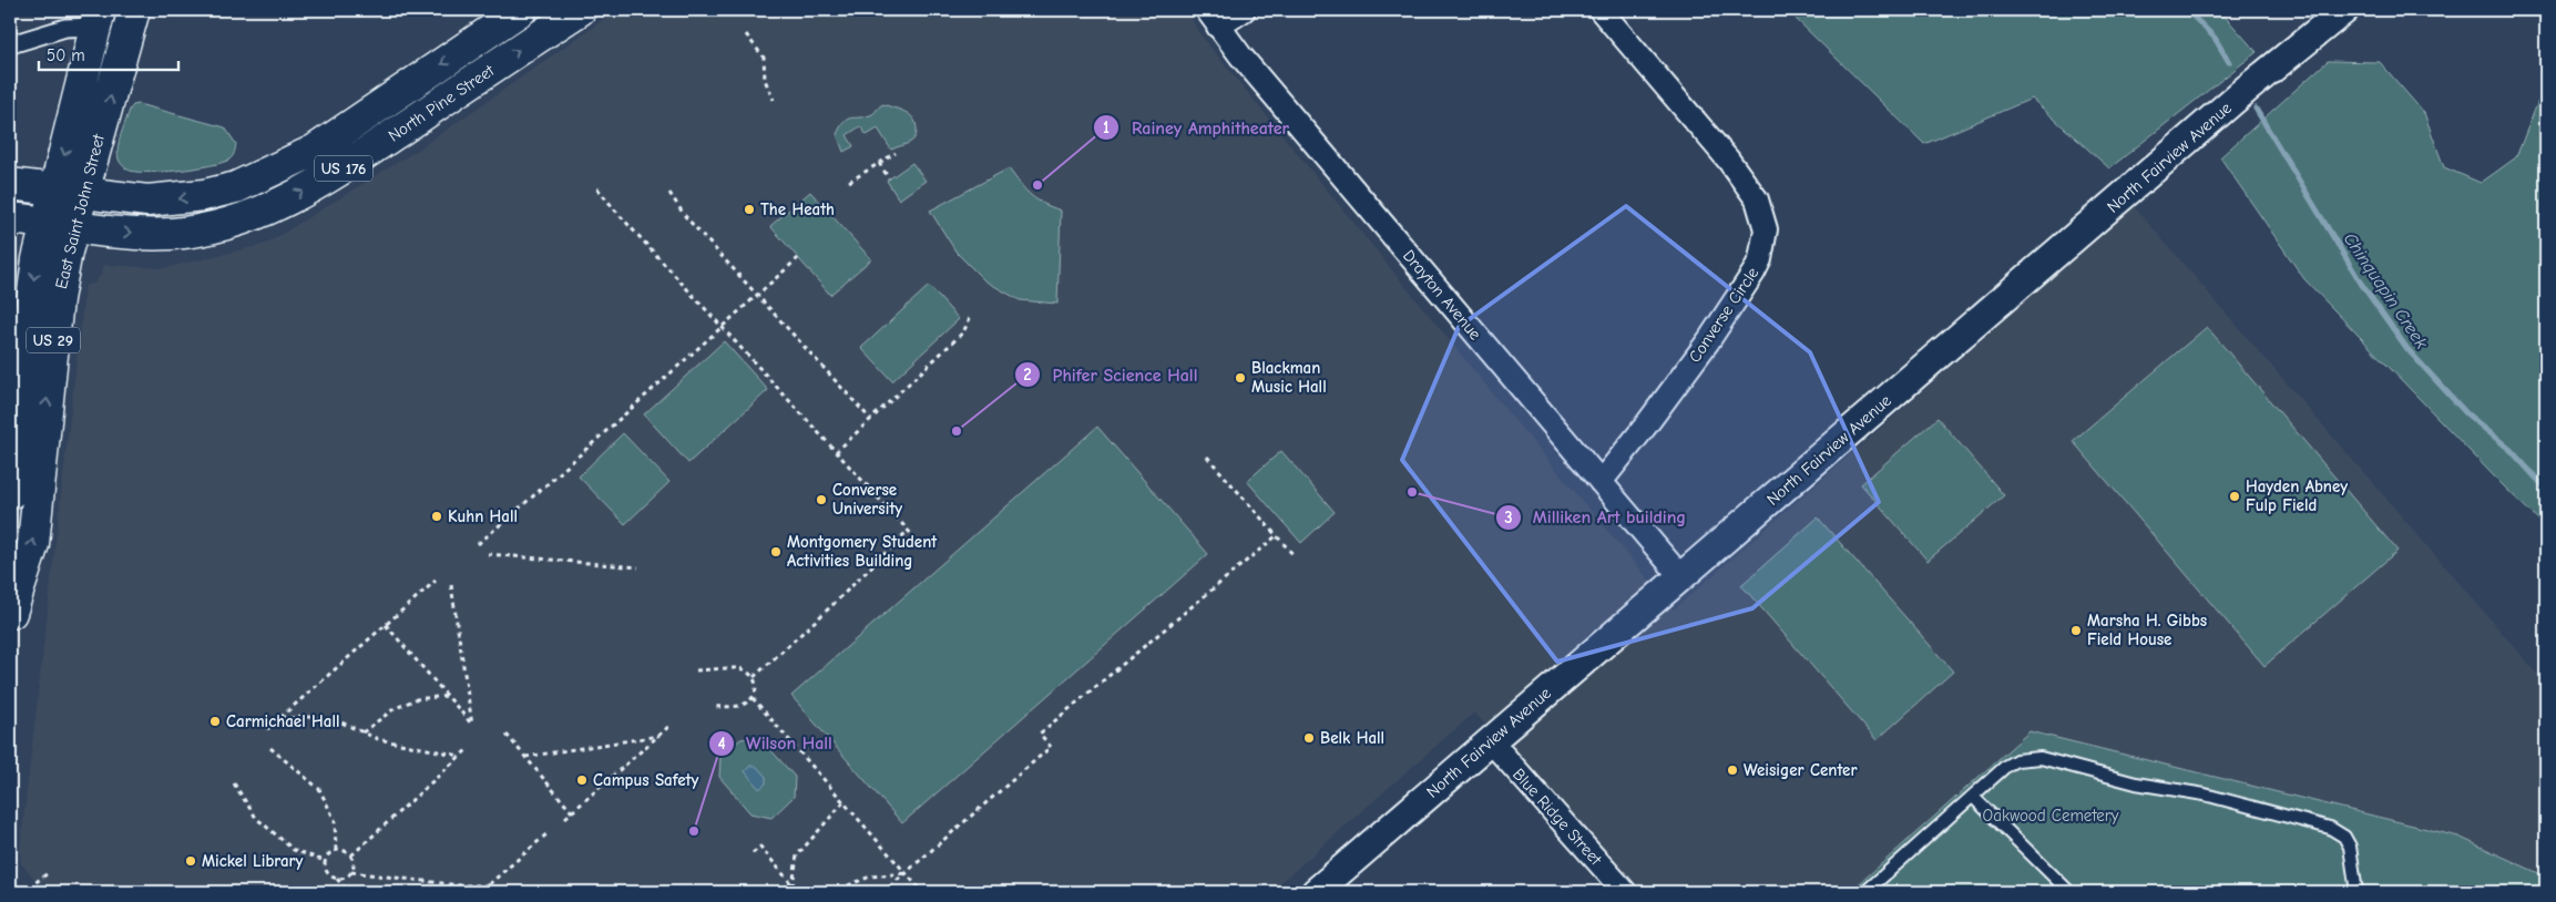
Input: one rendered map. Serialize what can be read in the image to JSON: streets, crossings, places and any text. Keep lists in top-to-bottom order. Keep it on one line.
{"streets":{"main road":["North Pine Street","US 176","East Saint John Street","US 29"],"street":["North Fairview Avenue","Drayton Avenue","Converse Circle","Blue Ridge Street"]},"crossings":[["North Pine Street","East Saint John Street"],["North Fairview Avenue","Drayton Avenue"],["North Fairview Avenue","Blue Ridge Street"],["Drayton Avenue","Converse Circle"]],"water":["Chinquapin Creek"],"parks":["Oakwood Cemetery"],"places":["Rainey Amphitheater","The Heath","Blackman Music Hall","Phifer Science Hall","Milliken Art building","Hayden Abney Fulp Field","Converse University","Kuhn Hall","Montgomery Student Activities Building","Marsha H. Gibbs Field House","Carmichael Hall","Belk Hall","Weisiger Center","Campus Safety","Wilson Hall","Mickel Library"],"scale_bar":"50 m"}
